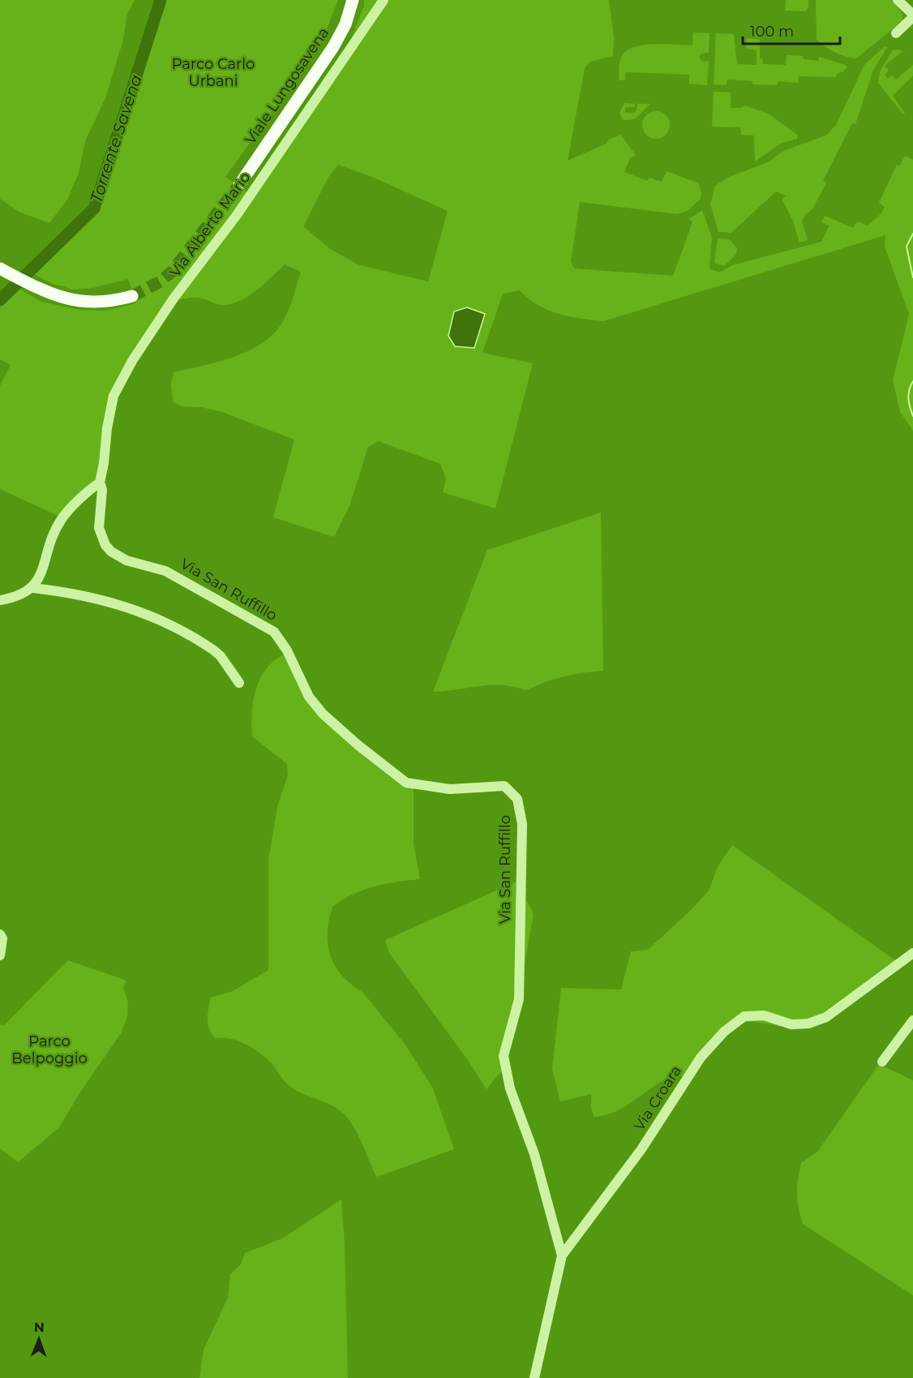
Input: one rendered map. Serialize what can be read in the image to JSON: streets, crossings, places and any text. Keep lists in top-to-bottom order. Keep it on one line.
{"streets":{"main road":["Viale Lungosavena"],"street":["Via Alberto Mario","Via San Ruffillo","Via Croara"]},"crossings":[["Via Alberto Mario","Via San Ruffillo"],["Via San Ruffillo","Via Croara"]],"water":["Torrente Savena"],"parks":["Parco Carlo Urbani","Parco Belpoggio"],"scale_bar":"100 m","north":"top"}
